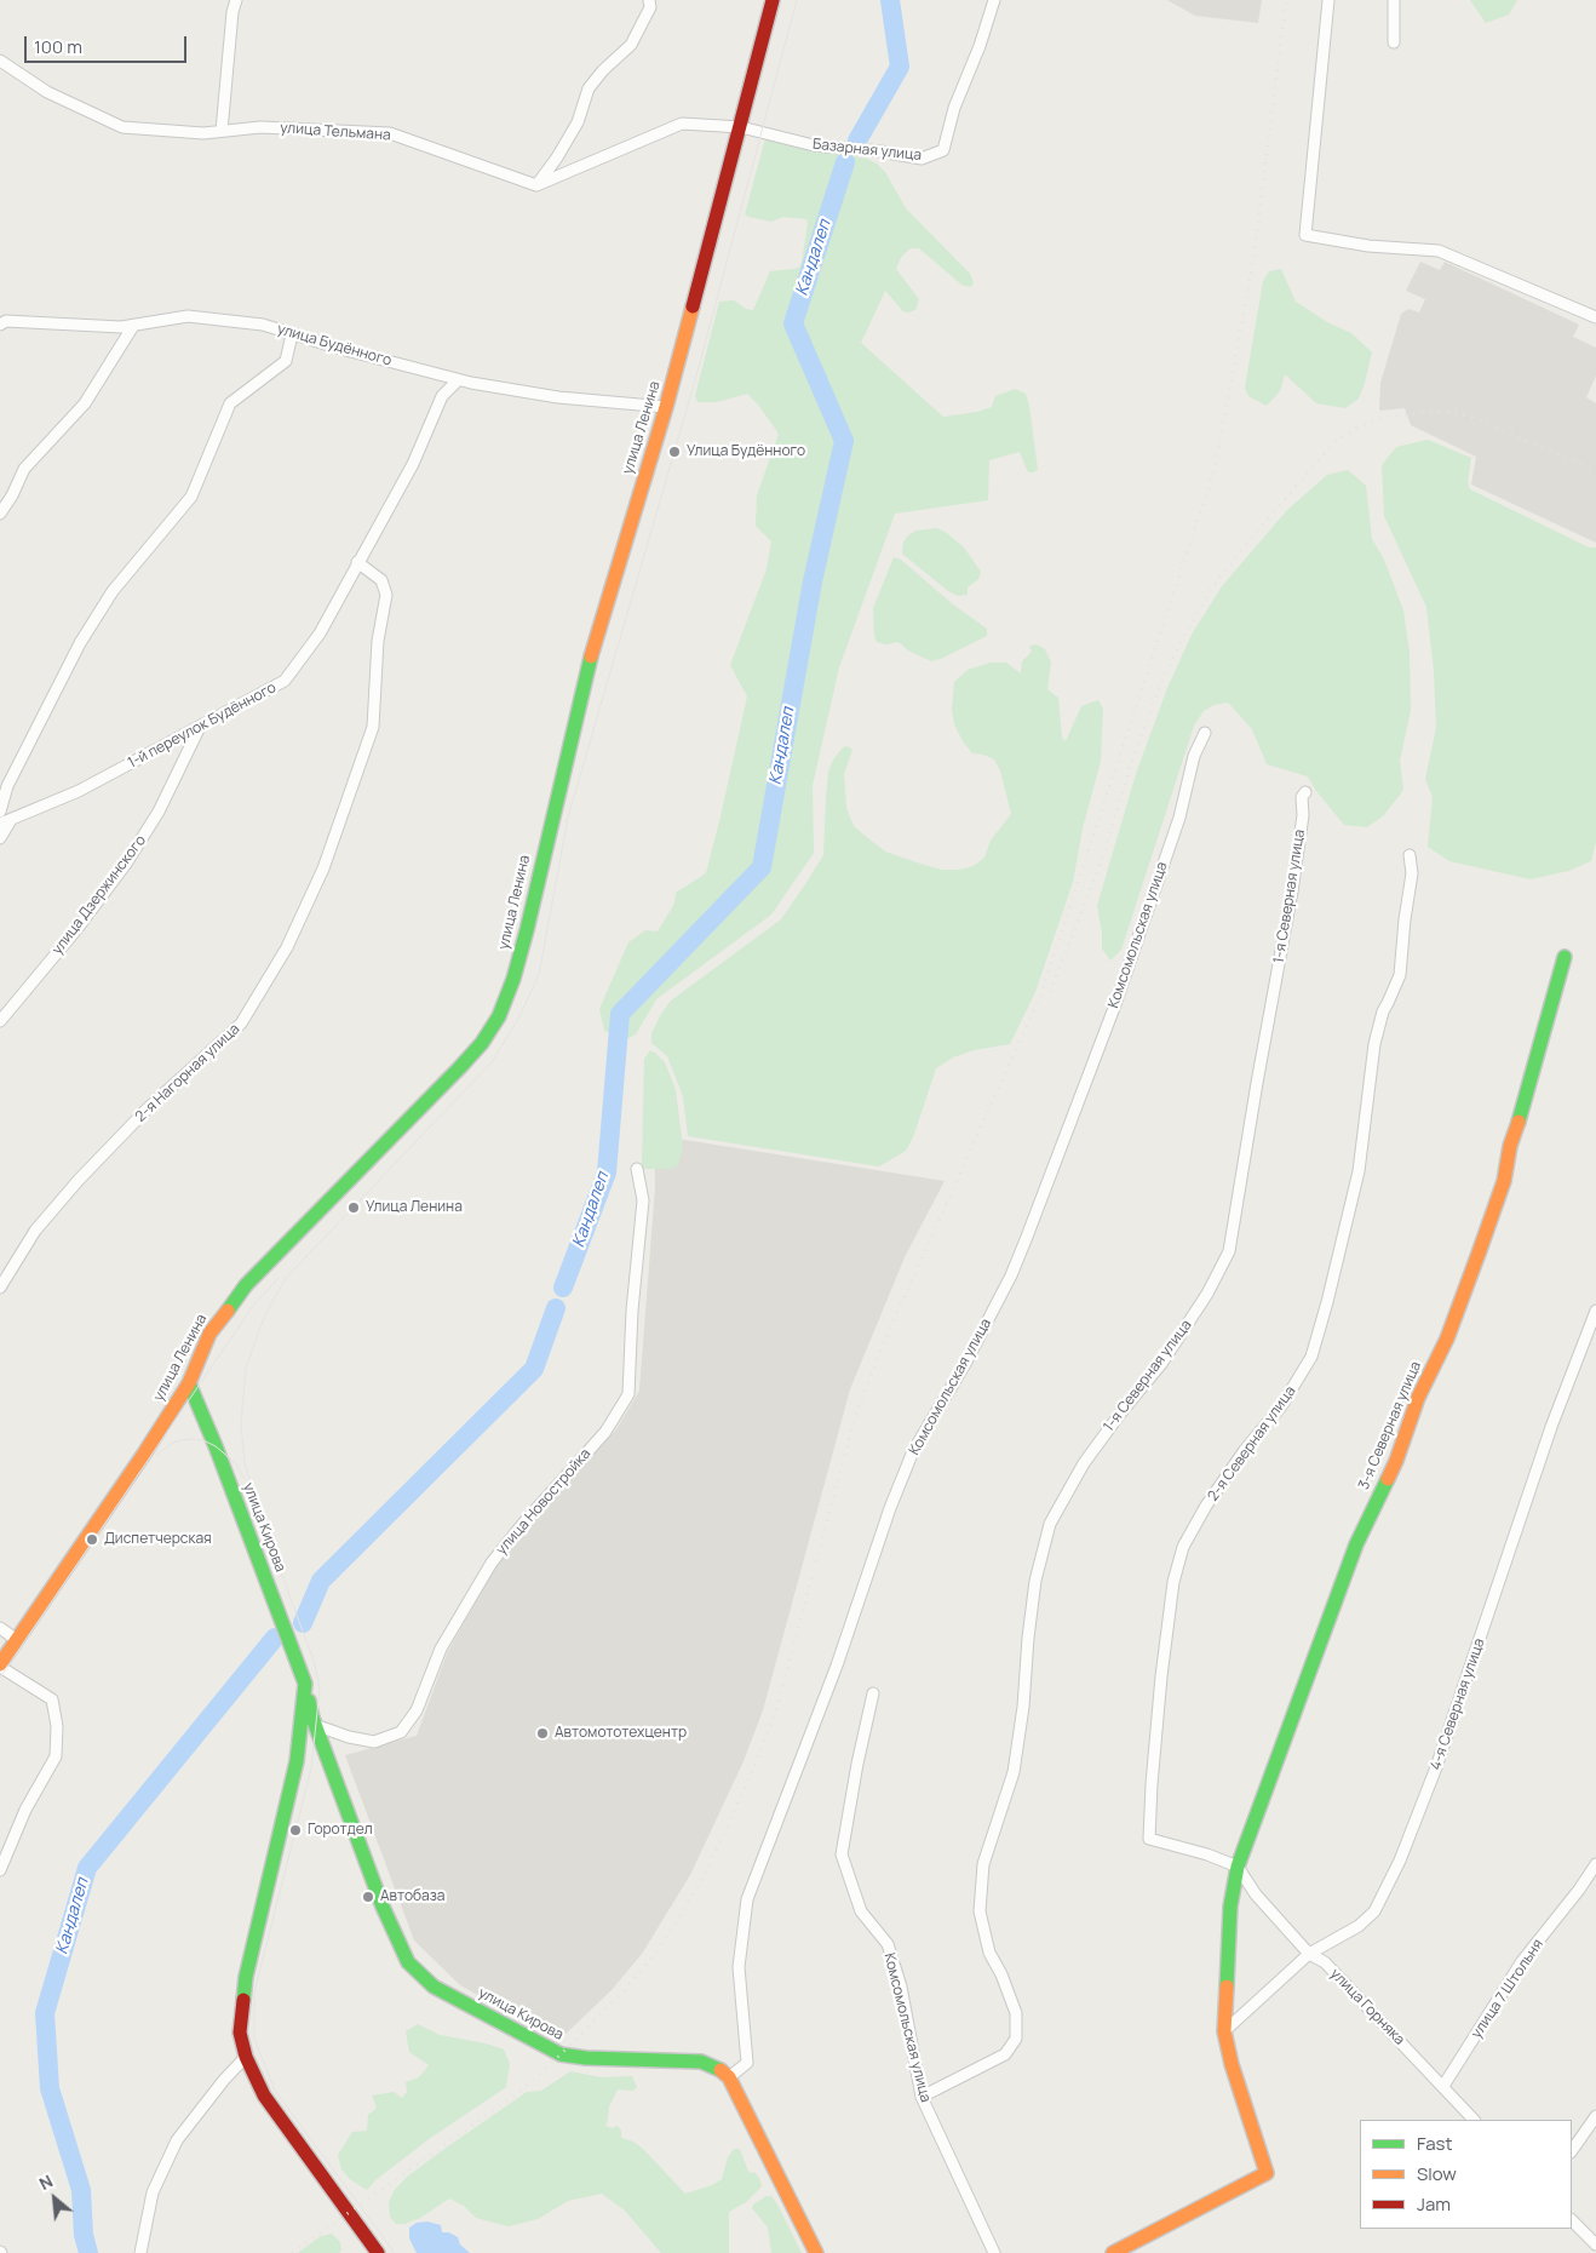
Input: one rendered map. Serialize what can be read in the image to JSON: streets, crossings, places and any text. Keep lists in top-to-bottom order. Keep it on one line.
{"streets":{"street":["улица Тельмана","Базарная улица","улица Будённого","улица Ленина","1-й переулок Будённого","улица Дзержинского","1-я Северная улица","Комсомольская улица","2-я Нагорная улица","3-я Северная улица","2-я Северная улица","улица Новостройка","улица Кирова","4-я Северная улица","улица 7 Штольня","улица Горняка"]},"crossings":[["Базарная улица","улица Ленина"],["улица Будённого","улица Ленина"],["улица Будённого","1-й переулок Будённого"],["улица Ленина","улица Кирова"],["1-й переулок Будённого","улица Дзержинского"],["1-й переулок Будённого","2-я Нагорная улица"],["1-я Северная улица","Комсомольская улица"],["Комсомольская улица","улица Кирова"],["3-я Северная улица","2-я Северная улица"],["3-я Северная улица","4-я Северная улица"],["3-я Северная улица","улица Горняка"],["2-я Северная улица","улица Горняка"],["улица Новостройка","улица Кирова"],["4-я Северная улица","улица Горняка"],["улица 7 Штольня","улица Горняка"]],"water":["Кандалеп"],"places":["Улица Будённого","Улица Ленина","Диспетчерская","Автомототехцентр","Горотдел","Автобаза"],"legend":["Fast","Slow","Jam"],"scale_bar":"100 m","north":"top left"}
